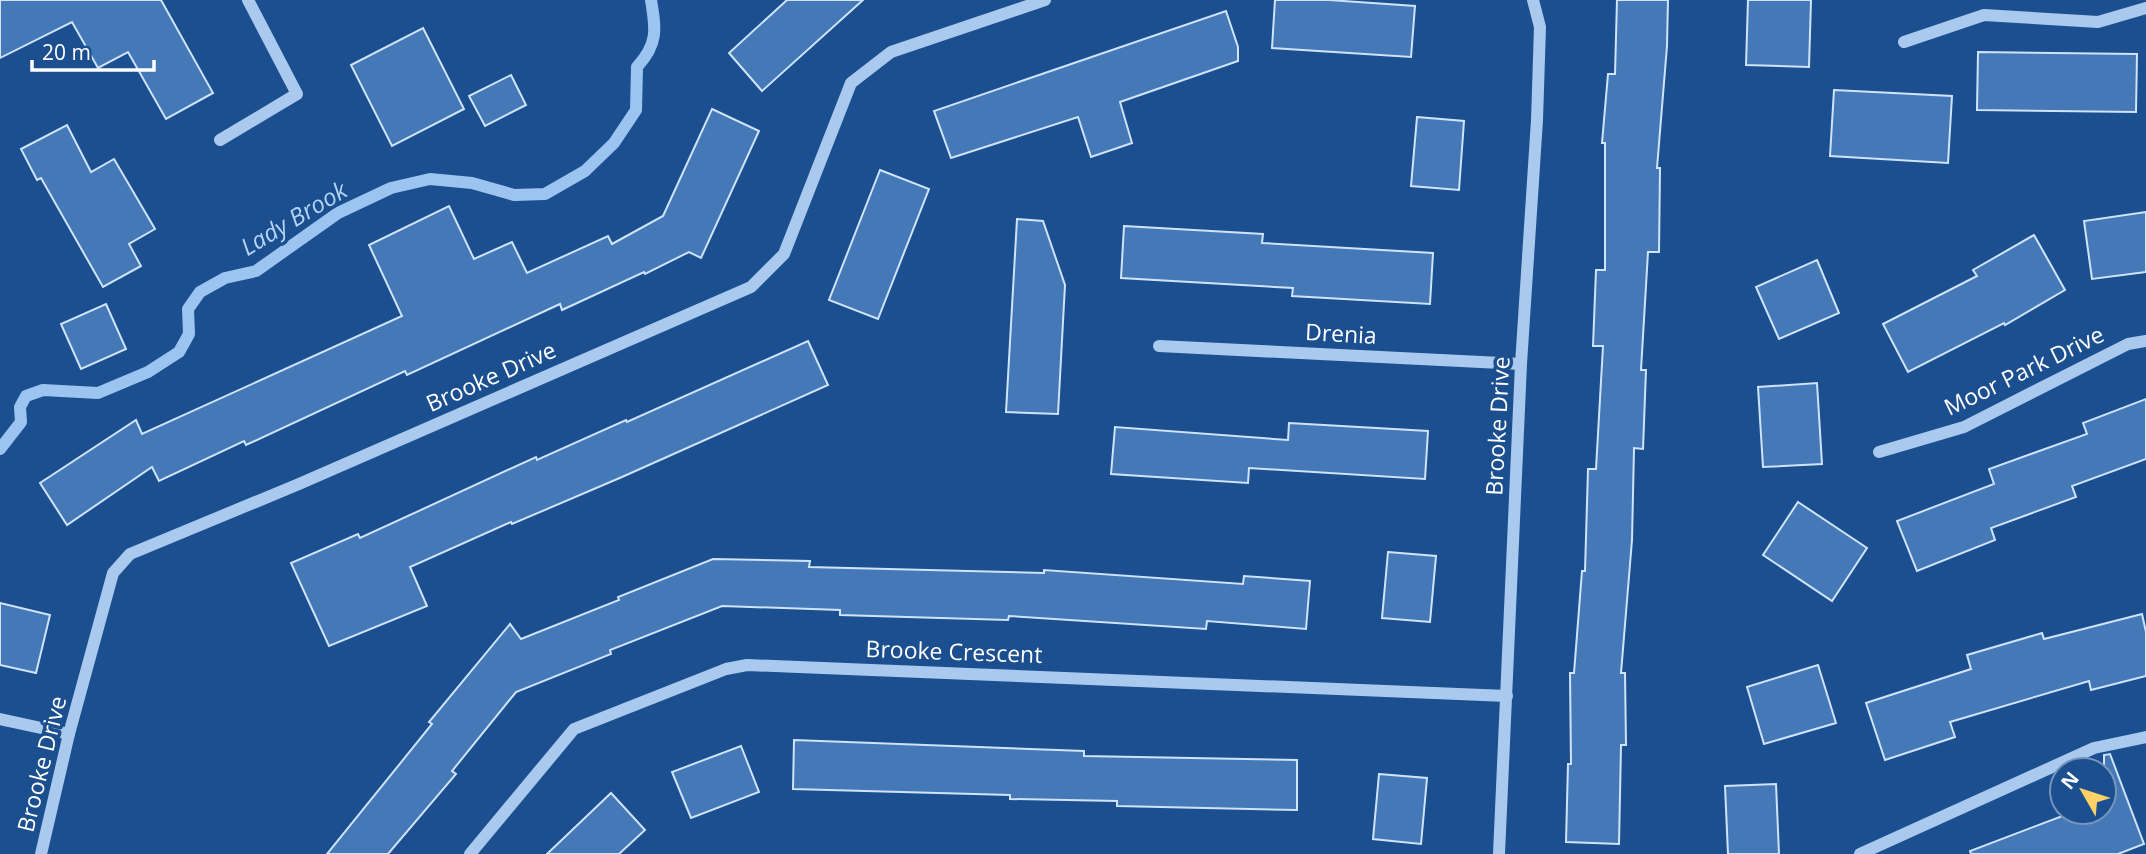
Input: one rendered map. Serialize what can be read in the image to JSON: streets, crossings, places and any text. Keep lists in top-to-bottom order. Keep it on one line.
{"streets":{"street":["Drenia","Moor Park Drive","Brooke Drive","Brooke Crescent"]},"crossings":[["Drenia","Brooke Drive"],["Brooke Drive","Brooke Crescent"]],"water":["Lady Brook"],"scale_bar":"20 m","north":"top left"}
